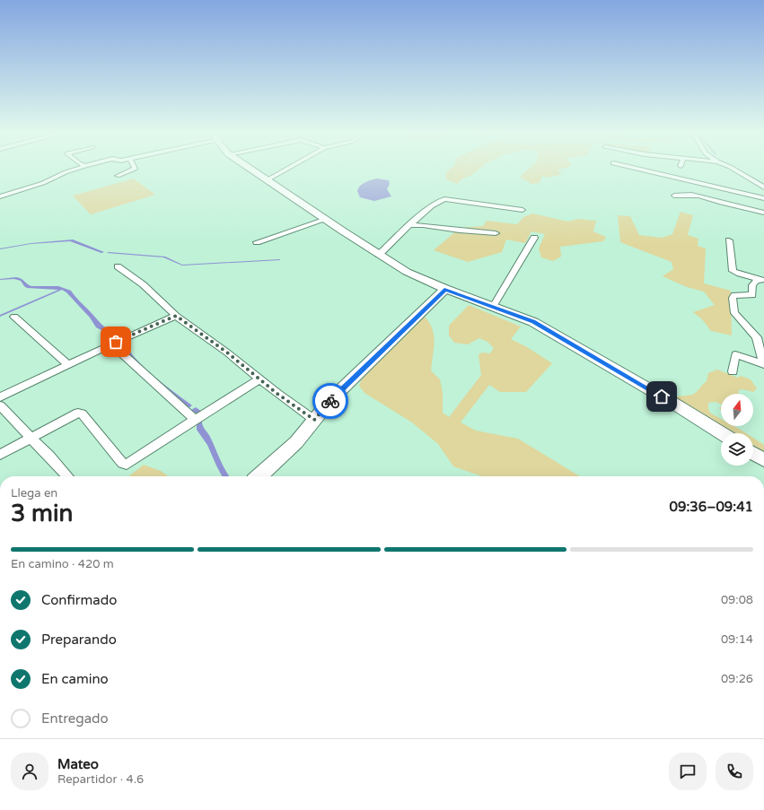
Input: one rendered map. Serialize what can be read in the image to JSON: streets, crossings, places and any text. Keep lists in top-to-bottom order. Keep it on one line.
{"north":"top","page":{"heading":["3 min","Llega en","09:36–09:41"],"panel":["Mateo","Repartidor · 4.6"],"bar":"En camino · 420 m","list":[["Confirmado","09:08"],["Preparando","09:14"],["En camino","09:26"],"Entregado"]}}
